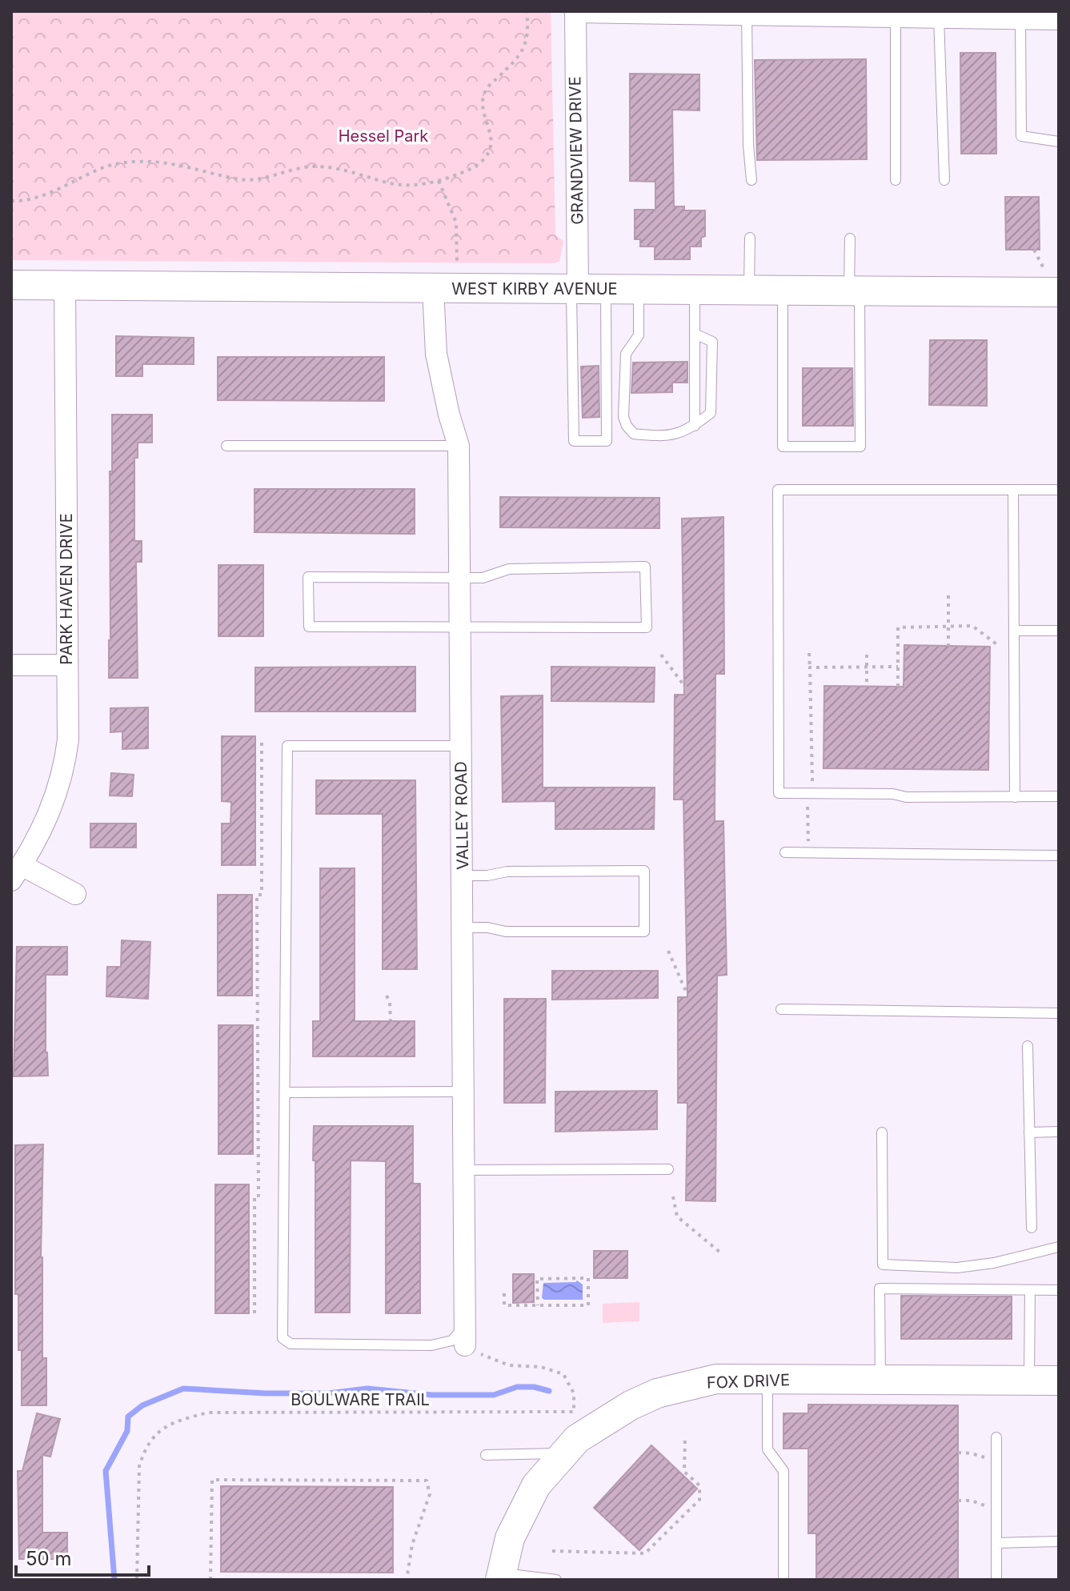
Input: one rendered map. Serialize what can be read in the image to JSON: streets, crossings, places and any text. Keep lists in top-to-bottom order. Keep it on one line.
{"streets":{"main road":["WEST KIRBY AVENUE","FOX DRIVE"],"street":["GRANDVIEW DRIVE","PARK HAVEN DRIVE","VALLEY ROAD"],"path":["BOULWARE TRAIL"]},"crossings":[["GRANDVIEW DRIVE","WEST KIRBY AVENUE"],["WEST KIRBY AVENUE","PARK HAVEN DRIVE"],["WEST KIRBY AVENUE","VALLEY ROAD"],["VALLEY ROAD","BOULWARE TRAIL"]],"parks":["Hessel Park"],"scale_bar":"50 m"}
